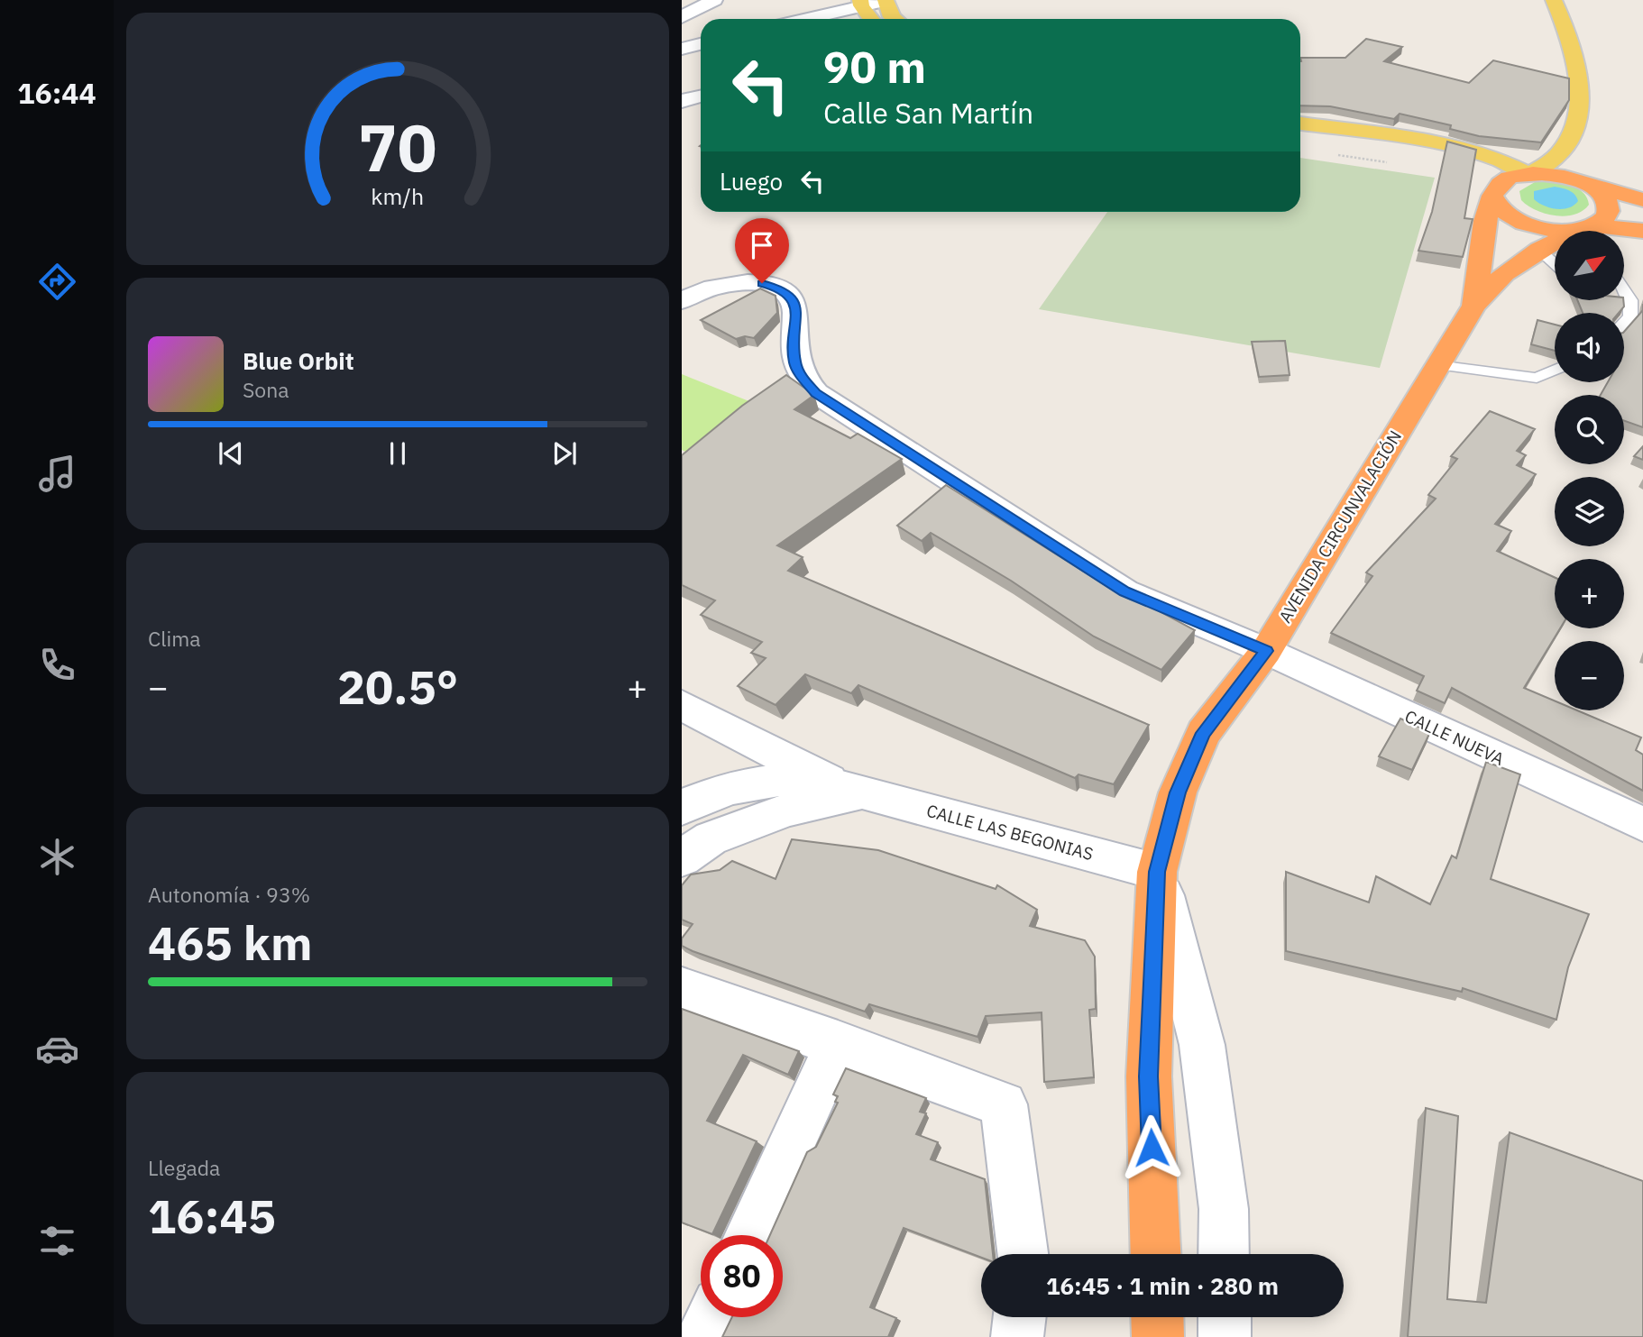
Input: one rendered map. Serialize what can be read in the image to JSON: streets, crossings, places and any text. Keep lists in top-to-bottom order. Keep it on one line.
{"streets":{"highway":["AVENIDA CIRCUNVALACIÓN"],"street":["CALLE NUEVA","CALLE LAS BEGONIAS"]},"crossings":[["AVENIDA CIRCUNVALACIÓN","CALLE NUEVA"],["AVENIDA CIRCUNVALACIÓN","CALLE LAS BEGONIAS"]],"north":"top right","page":{"tabs":"16:44","turn":["90 m","Calle San Martín"],"then":"Luego","map_buttons":["+","−"],"song":["Blue Orbit","Sona"],"tile":["Clima",["Autonomía · 93%","465 km"],["Llegada","16:45"]],"heat":["−","20.5°","+"],"limit":"80","trip":"16:45 · 1 min · 280 m","gauge":["70","km/h"]}}
